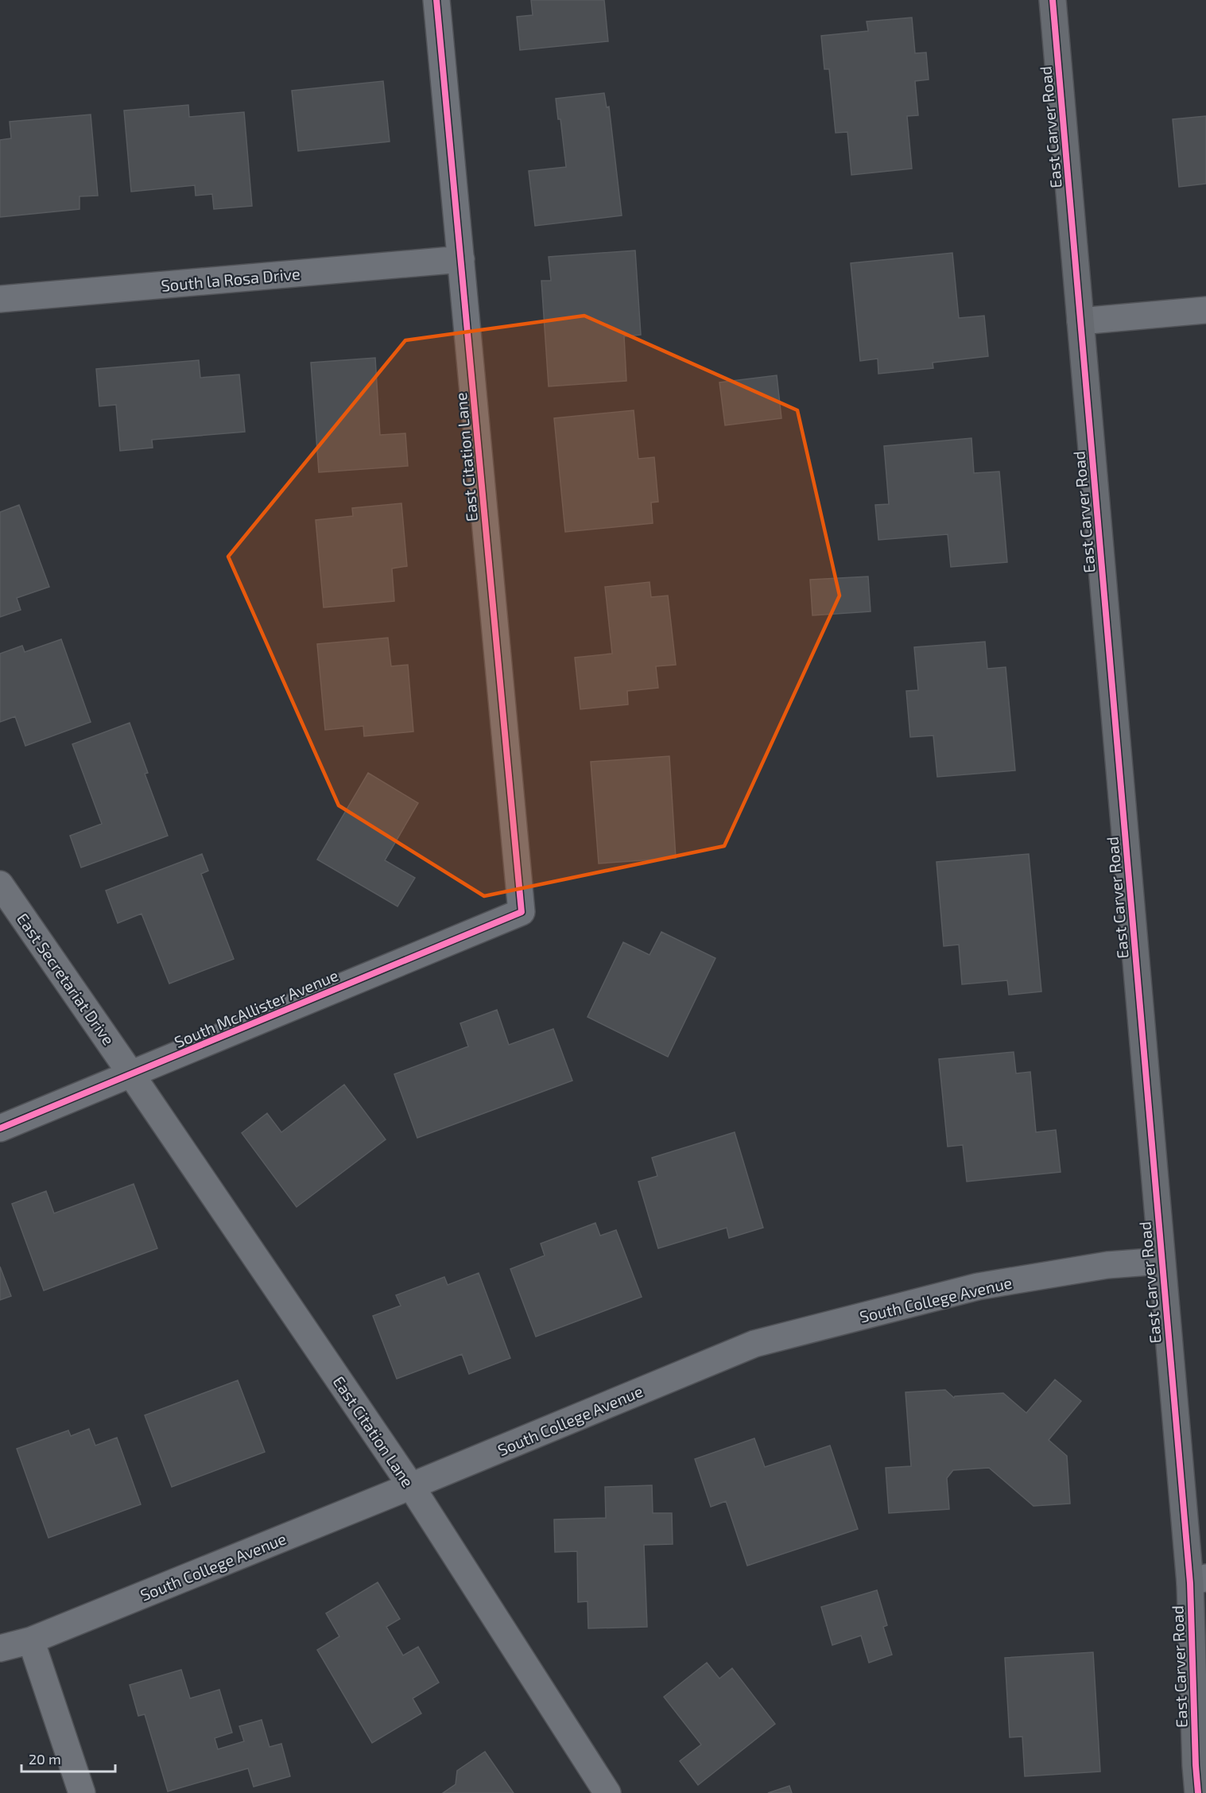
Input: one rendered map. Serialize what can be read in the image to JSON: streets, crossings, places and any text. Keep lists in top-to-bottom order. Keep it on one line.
{"streets":{"street":["East Carver Road","South la Rosa Drive","East Citation Lane","East Secretariat Drive","South McAllister Avenue","South College Avenue"]},"crossings":[["East Carver Road","South College Avenue"],["South la Rosa Drive","East Citation Lane"],["East Citation Lane","East Secretariat Drive"],["East Citation Lane","South McAllister Avenue"],["East Citation Lane","South College Avenue"],["East Secretariat Drive","South McAllister Avenue"]],"scale_bar":"20 m"}
